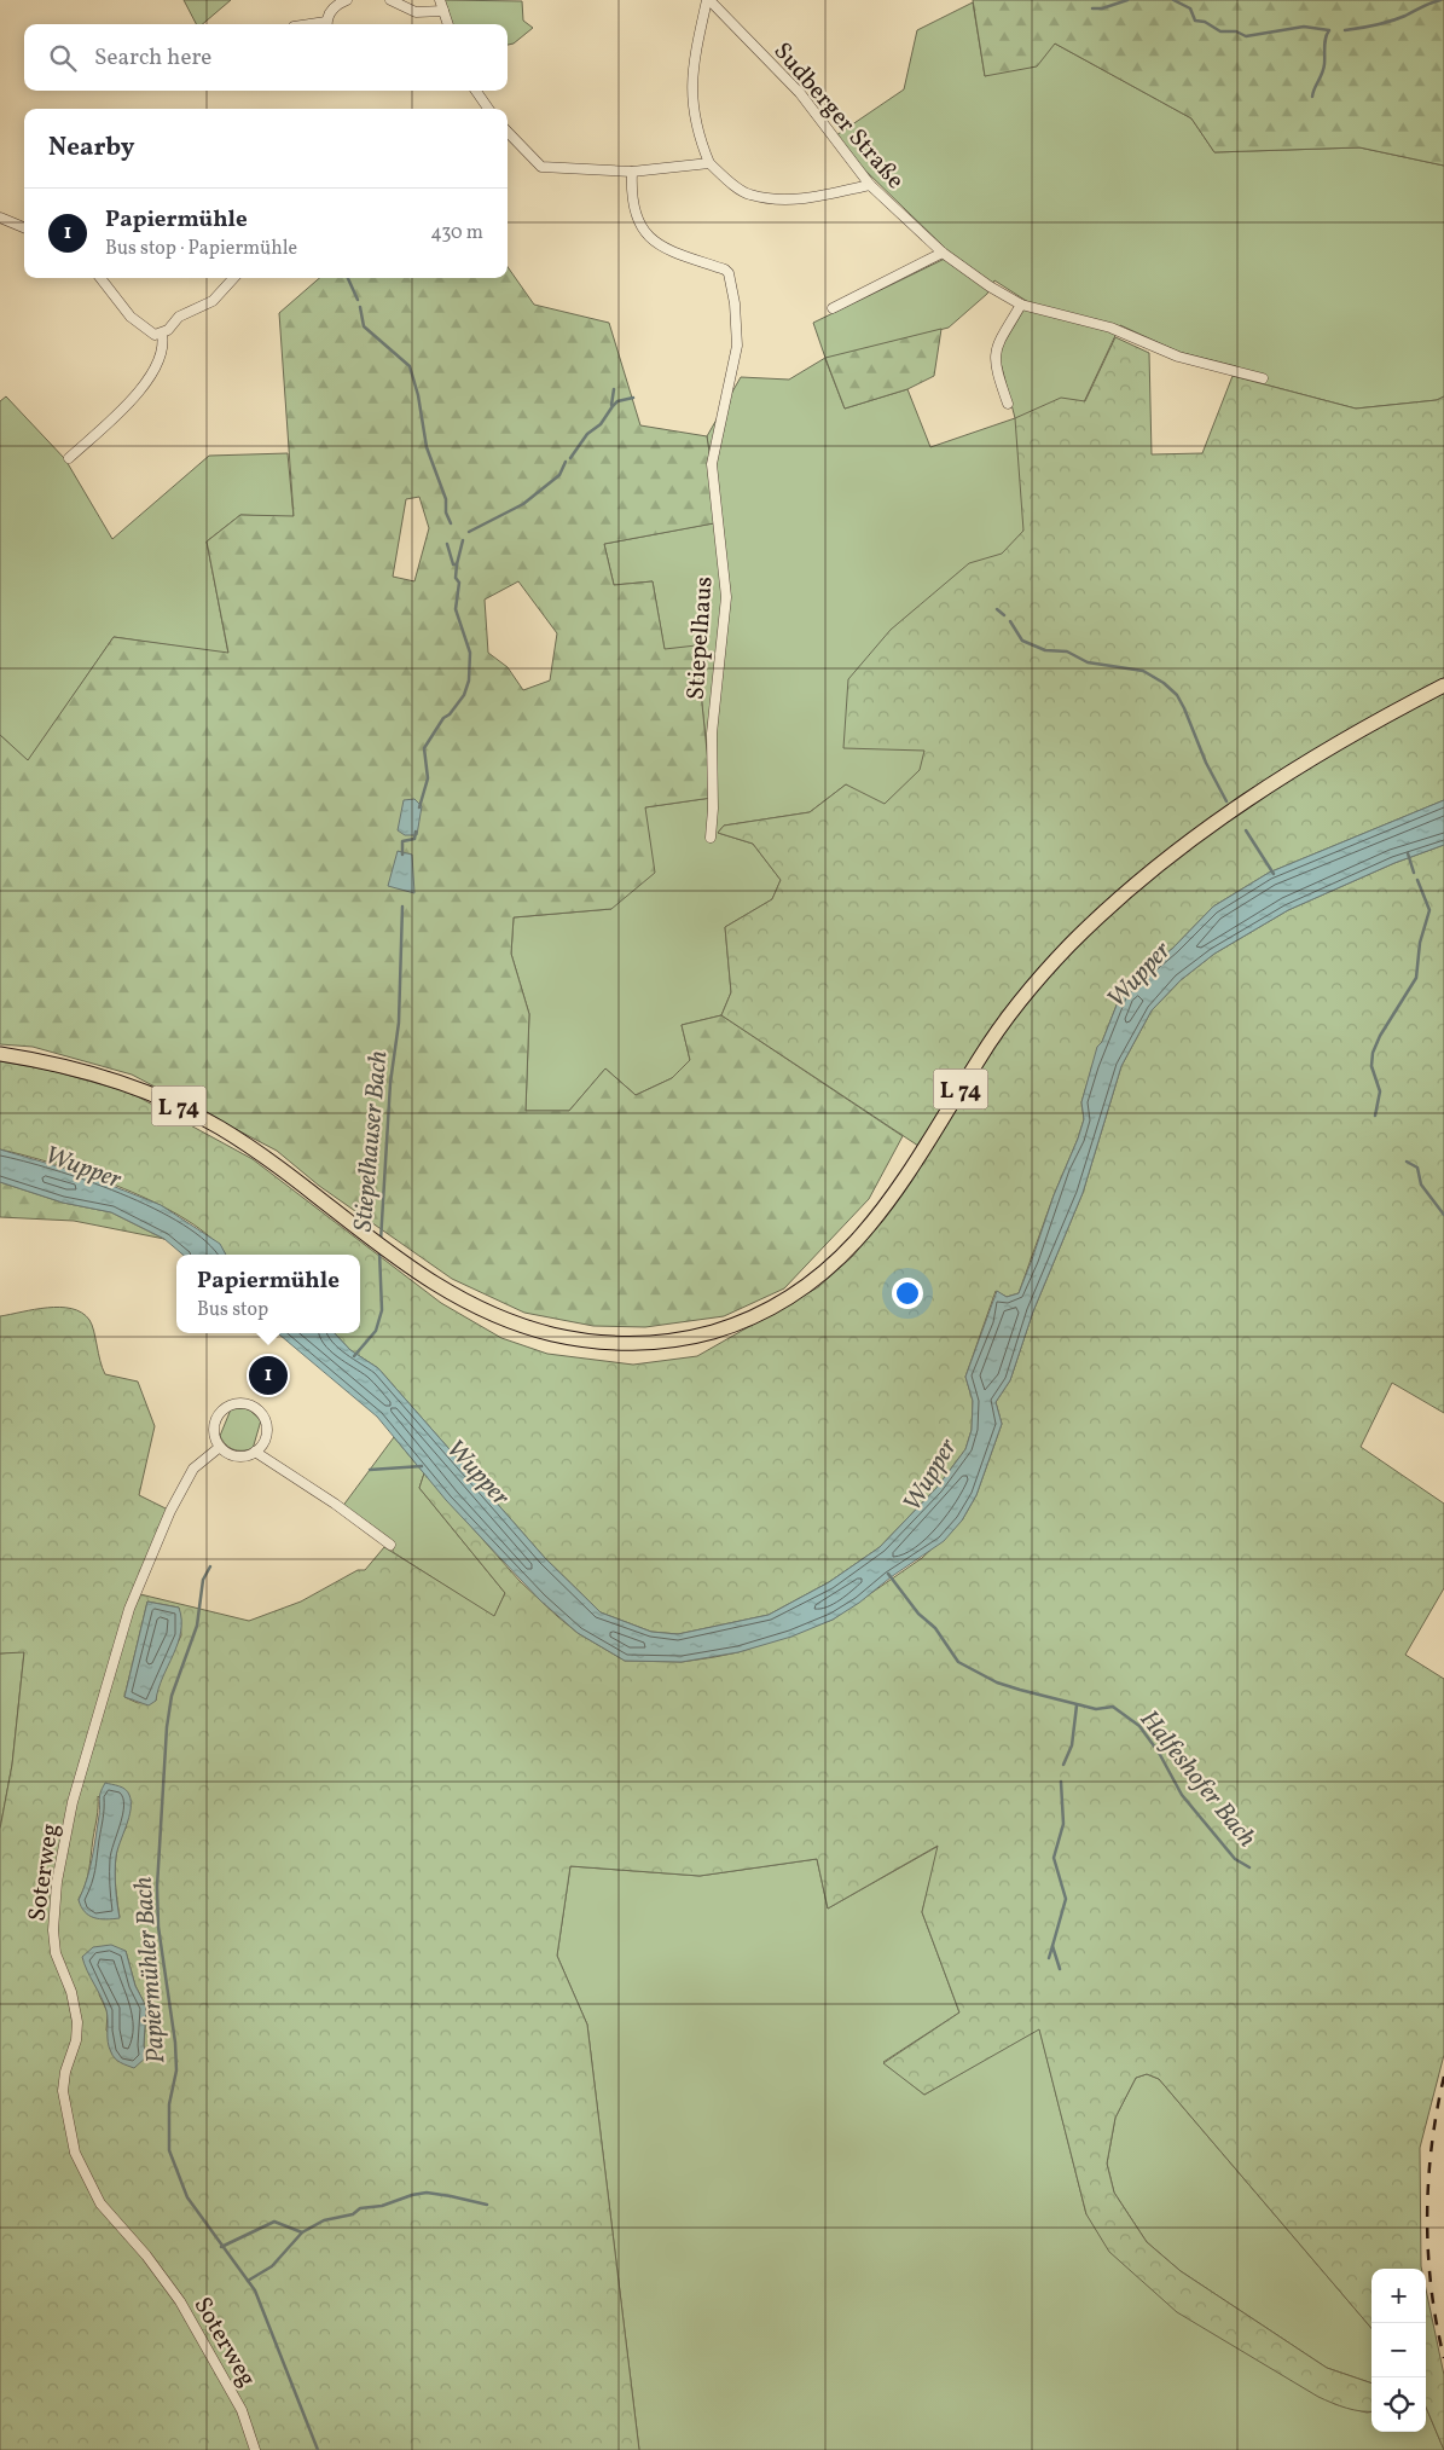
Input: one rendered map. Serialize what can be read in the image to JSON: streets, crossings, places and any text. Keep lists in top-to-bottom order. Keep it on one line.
{"streets":{"main road":["L 74"],"street":["Sudberger Straße","Stiepelhaus","Soterweg"]},"water":["Wupper","Stiepelhauser Bach","Halfeshofer Bach","Papiermühler Bach"],"page":{"search":"Search here","heading":"Nearby","list":[{"mark":"1","name":"Papiermühle","note":"Bus stop · Papiermühle","value":"430 m"}],"popup":["Papiermühle","Bus stop"],"pins":"1","map_buttons":["+","−"]}}
